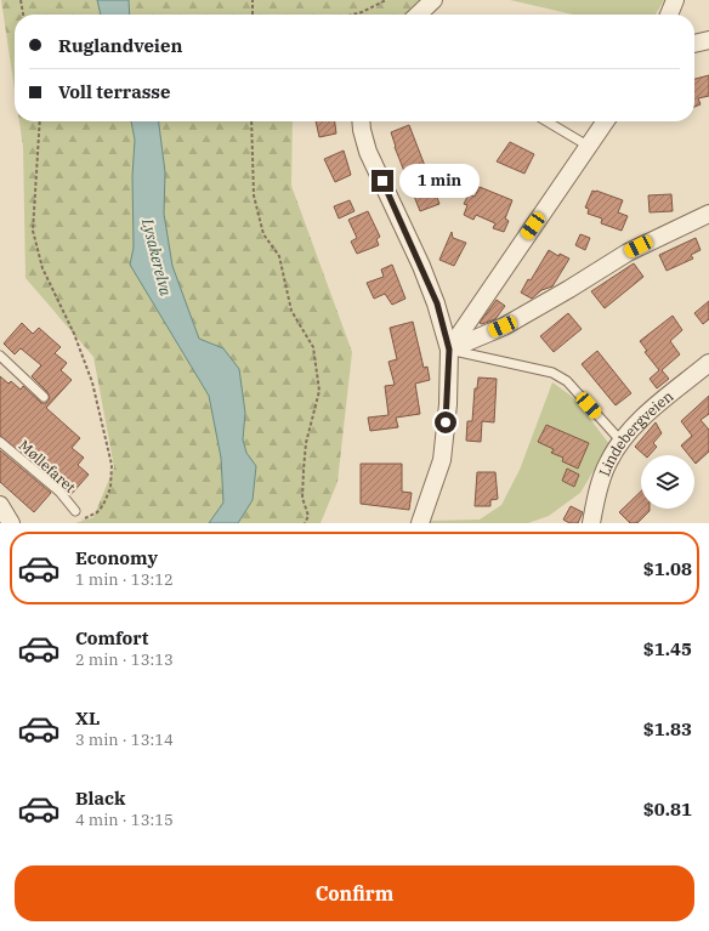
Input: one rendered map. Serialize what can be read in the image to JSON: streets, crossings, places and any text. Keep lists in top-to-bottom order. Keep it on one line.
{"streets":{"street":["Lindebergveien"],"lane":["Møllefaret"]},"water":["Lysakerelva"],"page":{"banner":["Ruglandveien","Voll terrasse"],"bubble":"1 min","list":[{"name":"Economy","note":"1 min · 13:12","value":"$1.08"},{"name":"Comfort","note":"2 min · 13:13","value":"$1.45"},{"name":"XL","note":"3 min · 13:14","value":"$1.83"},{"name":"Black","note":"4 min · 13:15","value":"$0.81"}],"buttons":"Confirm"}}
